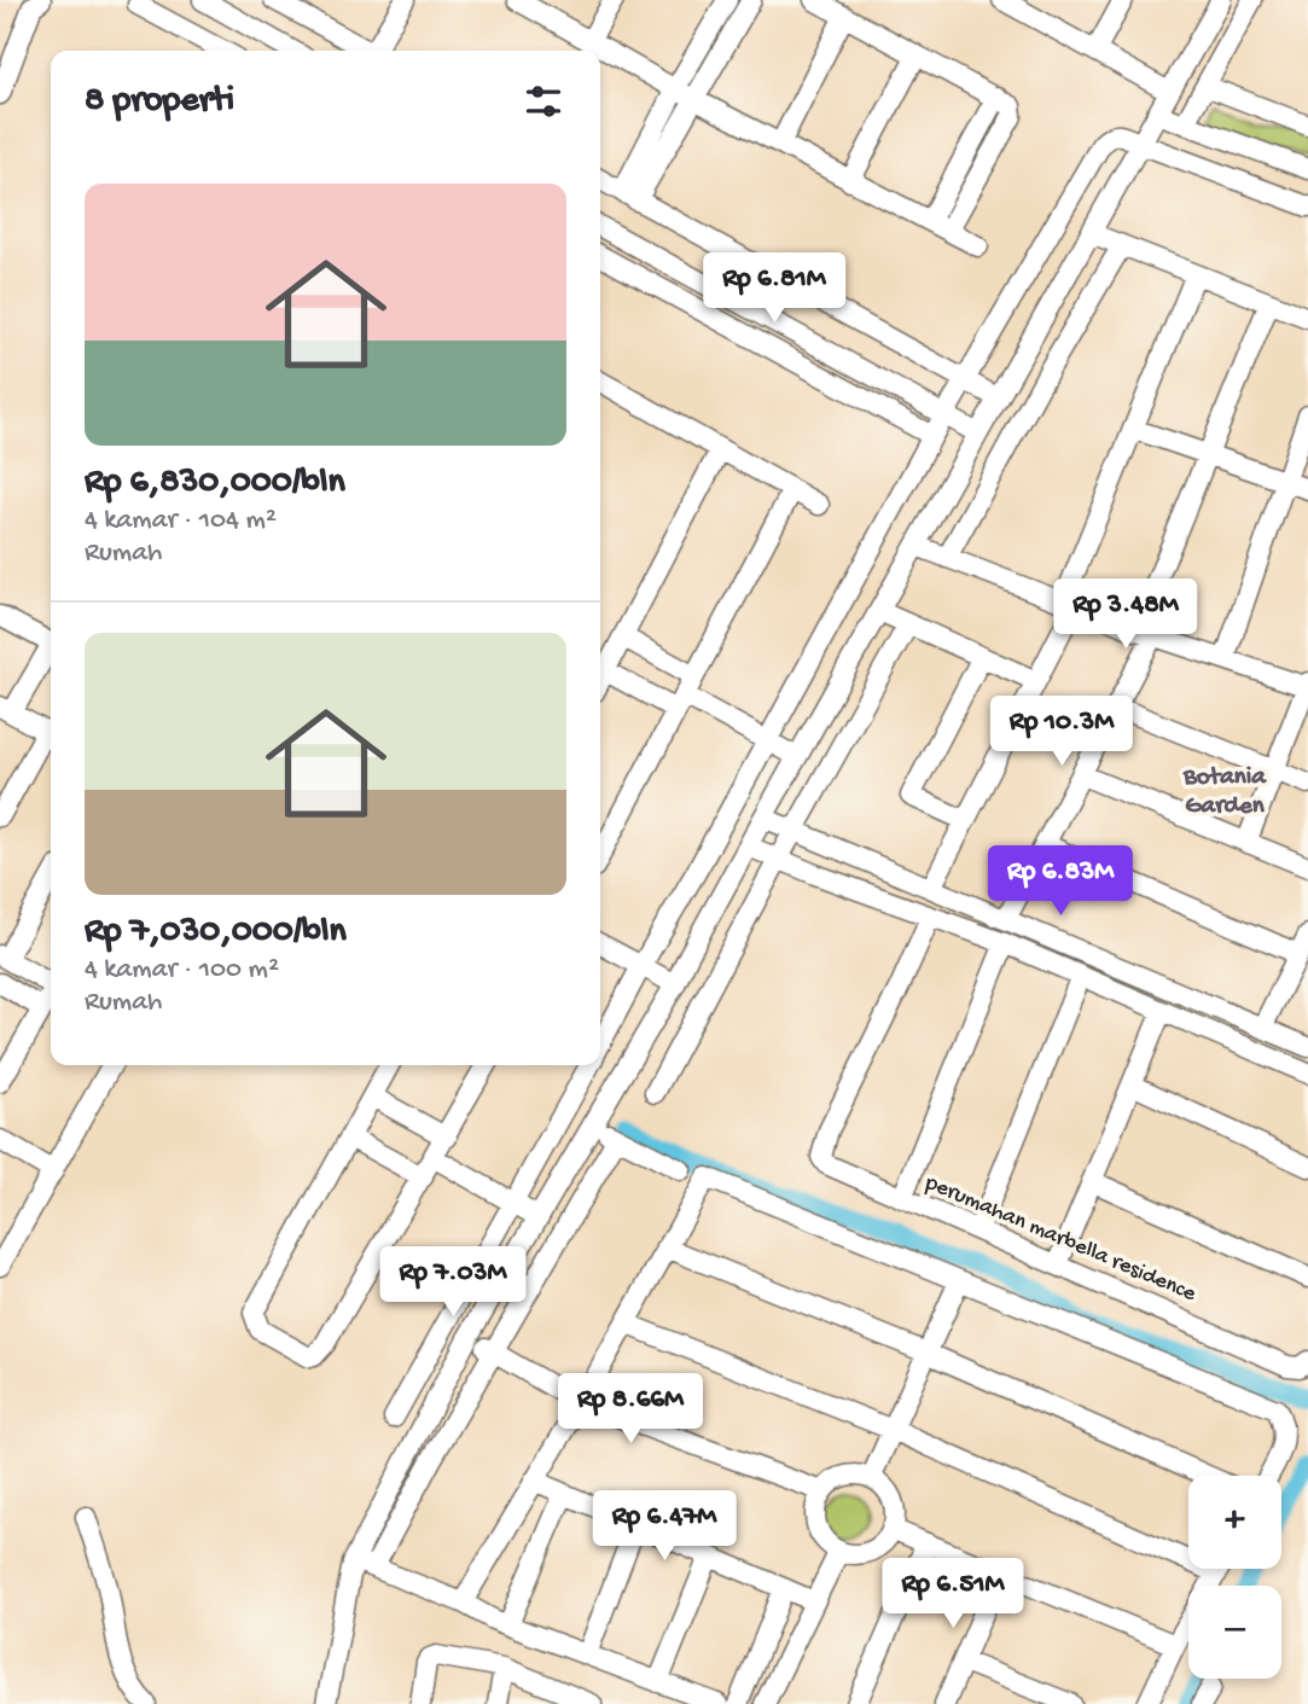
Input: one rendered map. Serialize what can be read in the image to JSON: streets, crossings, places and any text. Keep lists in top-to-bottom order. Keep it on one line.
{"streets":{"street":["perumahan marbella residence"]},"districts":["Botania Garden"],"page":{"heading":"8 properti","list":[{"name":"Rp 6,830,000/bln","note":"4 kamar · 104 m² · Rumah"},{"name":"Rp 7,030,000/bln","note":"4 kamar · 100 m² · Rumah"}],"price":["Rp 6.81M","Rp 3.48M","Rp 10.3M","Rp 6.83M","Rp 7.03M","Rp 8.66M","Rp 6.47M","Rp 6.51M"],"map_buttons":["+","−"]}}
